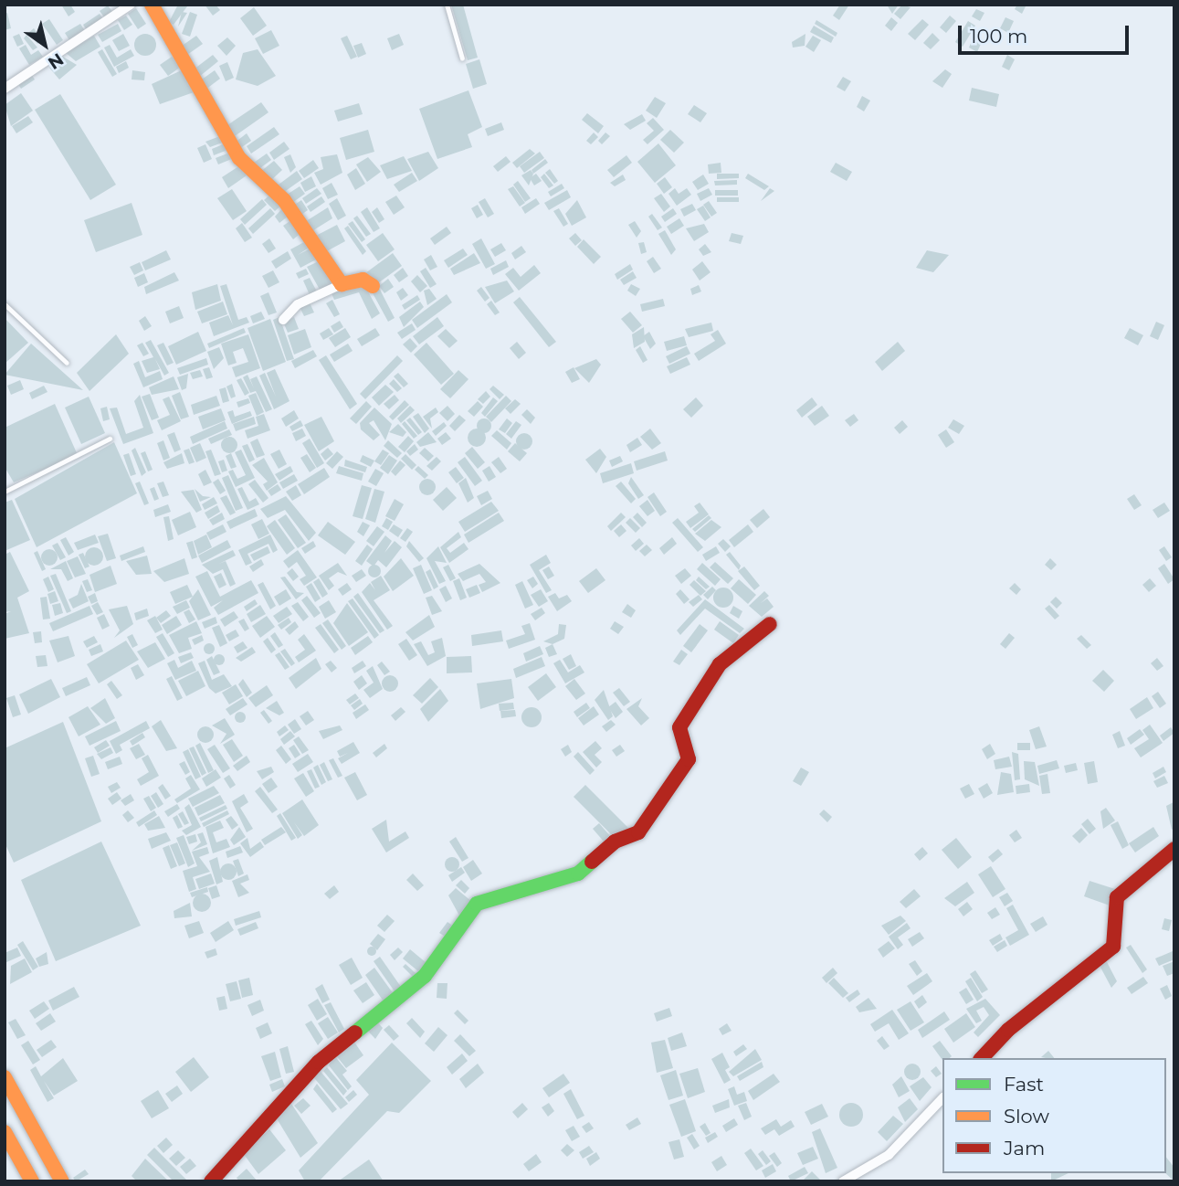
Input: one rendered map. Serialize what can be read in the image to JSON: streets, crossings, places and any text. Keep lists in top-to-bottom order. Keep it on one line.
{"legend":["Fast","Slow","Jam"],"scale_bar":"100 m","north":"bottom right"}
